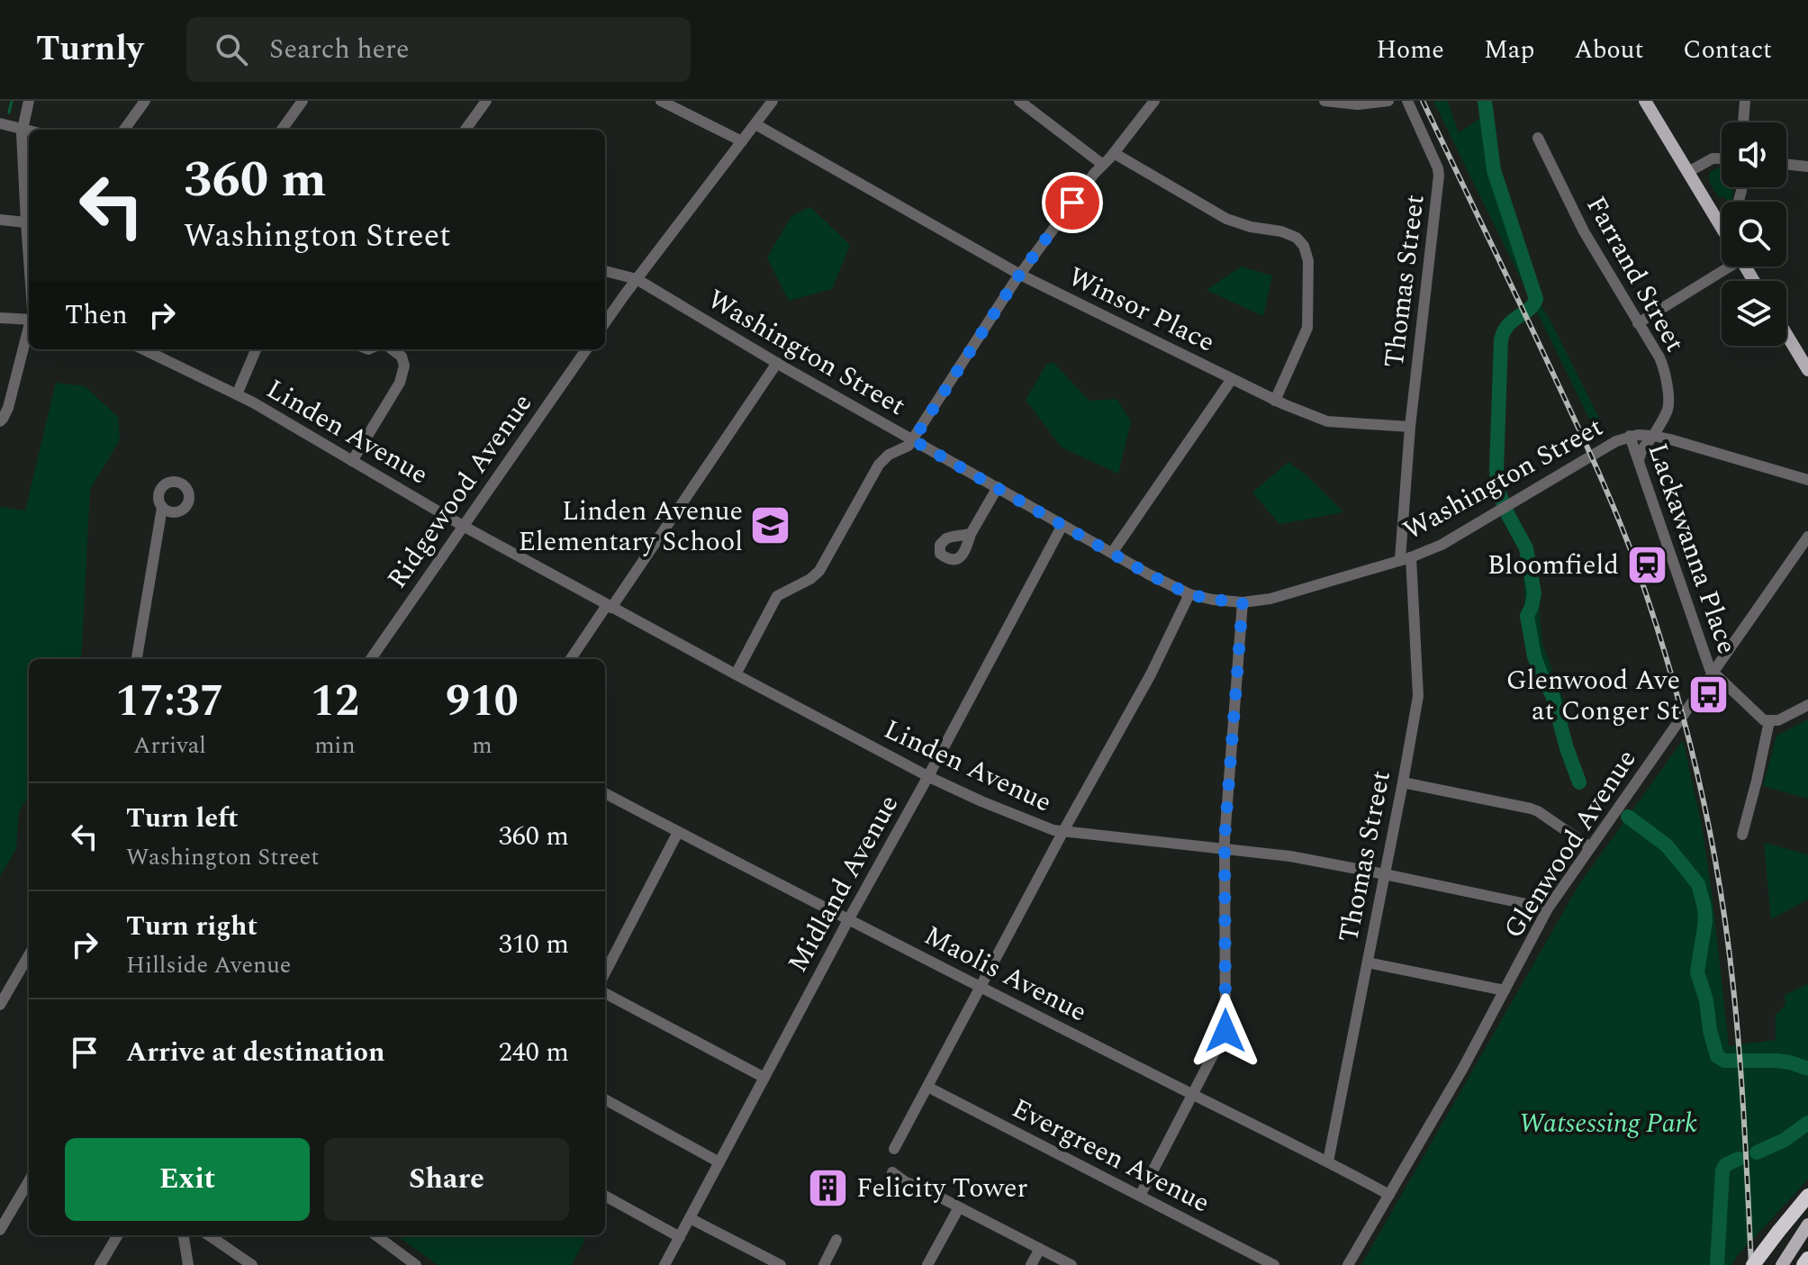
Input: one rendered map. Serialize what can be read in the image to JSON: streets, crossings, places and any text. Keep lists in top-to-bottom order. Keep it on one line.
{"streets":{"street":["Farrand Street","Thomas Street","Winsor Place","Washington Street","Linden Avenue","Ridgewood Avenue","Lackawanna Place","Glenwood Avenue","Midland Avenue","Maolis Avenue","Evergreen Avenue"]},"crossings":[["Farrand Street","Washington Street"],["Thomas Street","Winsor Place"],["Thomas Street","Washington Street"],["Thomas Street","Linden Avenue"],["Thomas Street","Maolis Avenue"],["Washington Street","Lackawanna Place"],["Washington Street","Midland Avenue"],["Linden Avenue","Ridgewood Avenue"],["Linden Avenue","Glenwood Avenue"],["Linden Avenue","Midland Avenue"],["Lackawanna Place","Glenwood Avenue"],["Glenwood Avenue","Maolis Avenue"],["Midland Avenue","Maolis Avenue"]],"parks":["Watsessing Park"],"places":{"school or university":["Linden Avenue Elementary School"],"station":["Bloomfield"],"bus stop":["Glenwood Ave at Conger St"],"building":["Felicity Tower"]},"page":{"header":"Turnly","search":"Search here","nav":["Home","Map","About","Contact"],"turn":["360 m","Washington Street"],"then":"Then","eta":["17:37","Arrival","12","min","910","m"],"list":[{"name":"Turn left","note":"Washington Street","value":"360 m"},{"name":"Turn right","note":"Hillside Avenue","value":"310 m"},{"name":"Arrive at destination","value":"240 m"}],"buttons":["Exit","Share"]}}
